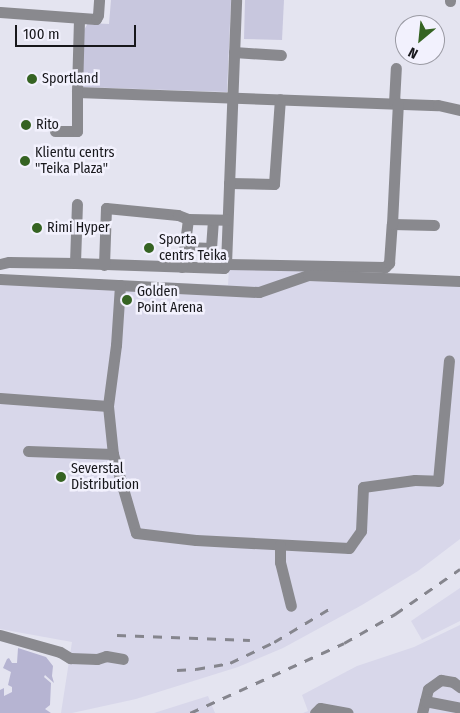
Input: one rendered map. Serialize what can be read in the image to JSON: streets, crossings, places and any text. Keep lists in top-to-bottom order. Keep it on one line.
{"places":["Sportland","Rito","Klientu centrs \"Teika Plaza\"","Rimi Hyper","Sporta centrs Teika","Golden Point Arena","Severstal Distribution"],"scale_bar":"100 m","north":"bottom left"}
